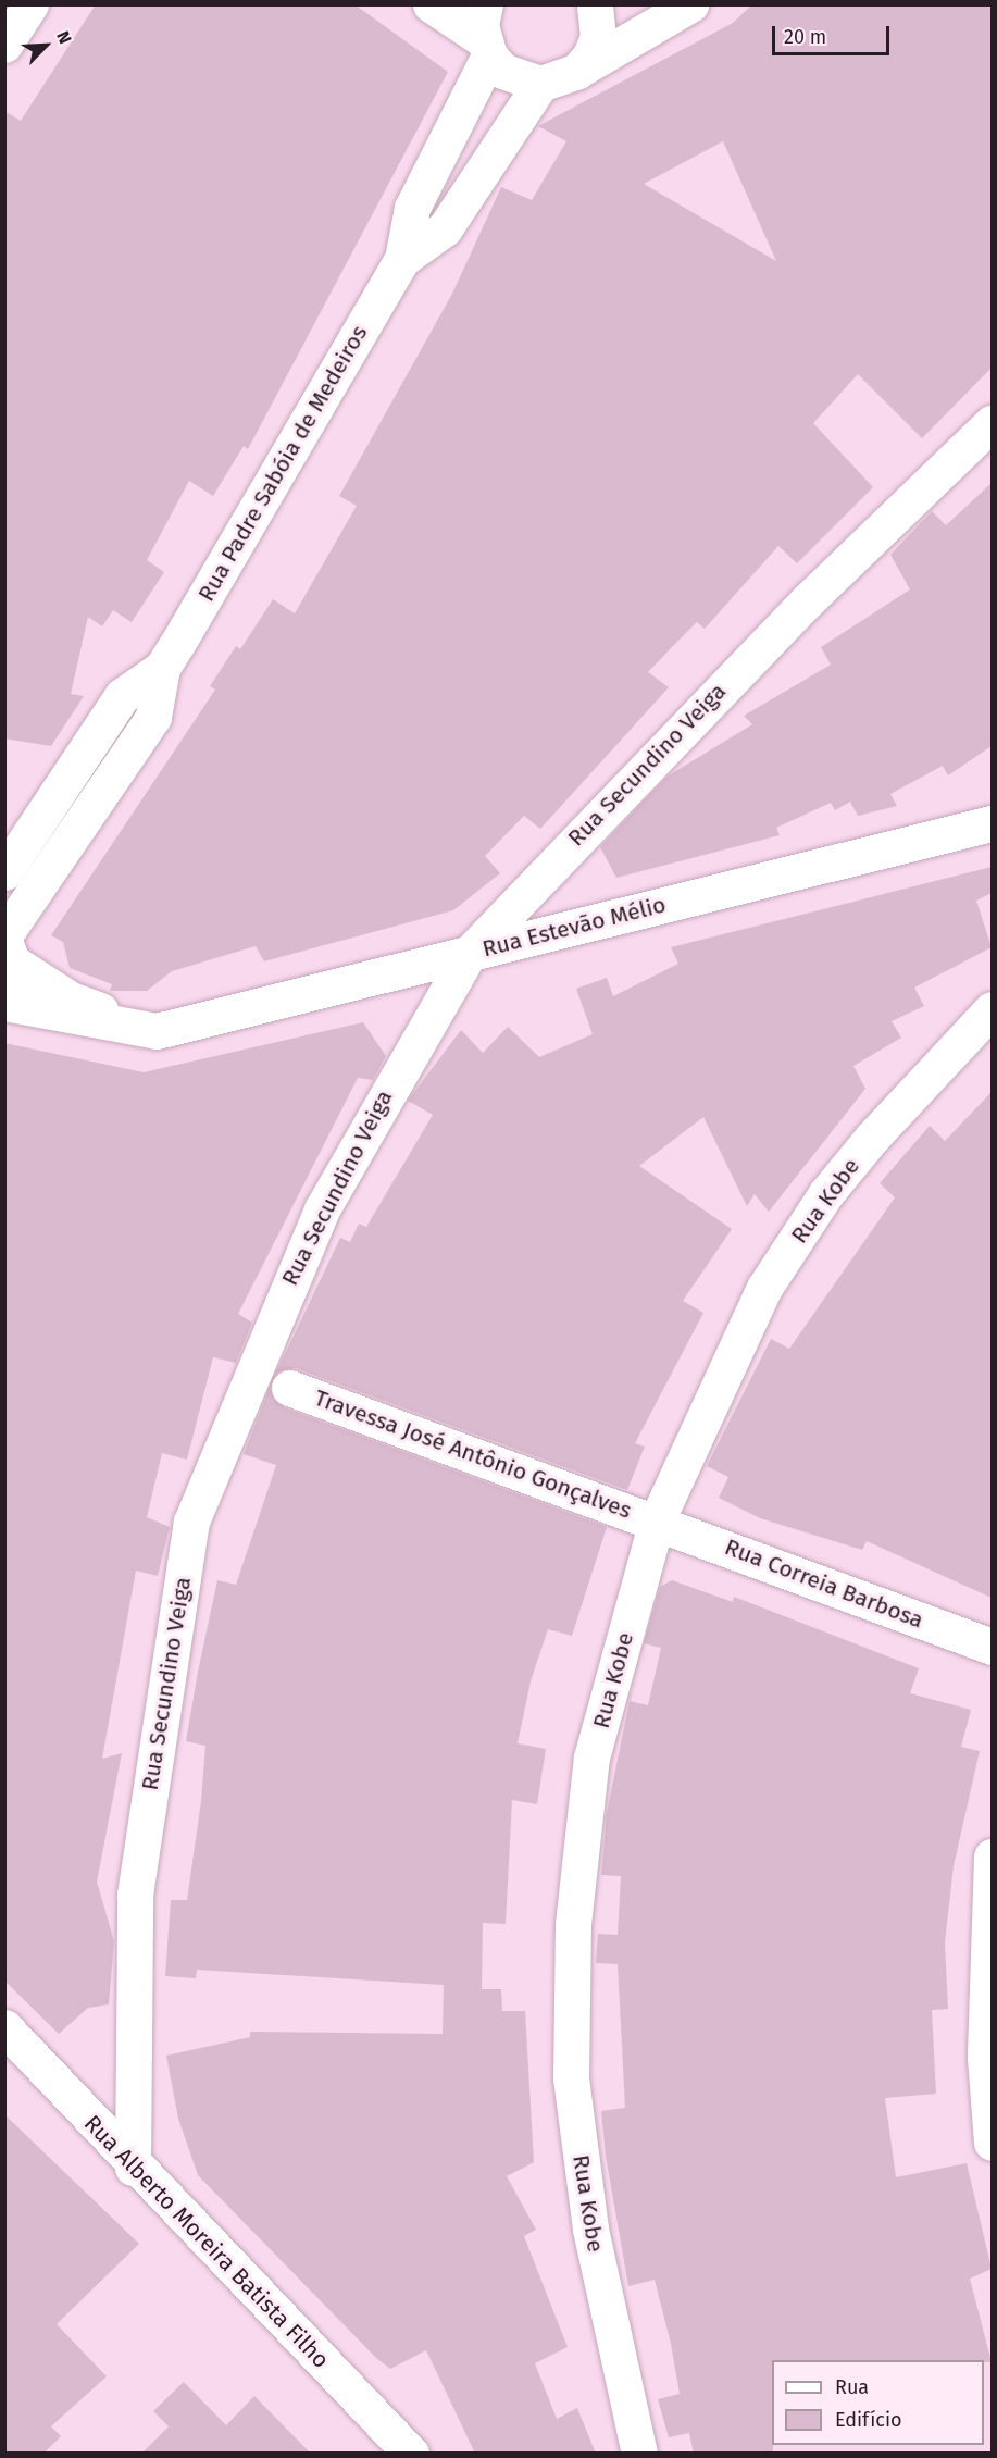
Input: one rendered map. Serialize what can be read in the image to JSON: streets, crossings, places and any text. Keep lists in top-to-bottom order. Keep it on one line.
{"streets":{"street":["Rua Padre Sabóia de Medeiros","Rua Secundino Veiga","Rua Estevão Mélio","Rua Kobe","Travessa José Antônio Gonçalves","Rua Correia Barbosa","Rua Alberto Moreira Batista Filho"]},"crossings":[["Rua Secundino Veiga","Rua Estevão Mélio"],["Rua Secundino Veiga","Rua Alberto Moreira Batista Filho"],["Rua Kobe","Travessa José Antônio Gonçalves"],["Rua Kobe","Rua Correia Barbosa"],["Travessa José Antônio Gonçalves","Rua Correia Barbosa"]],"legend":["Rua","Edifício"],"scale_bar":"20 m","north":"top right"}
